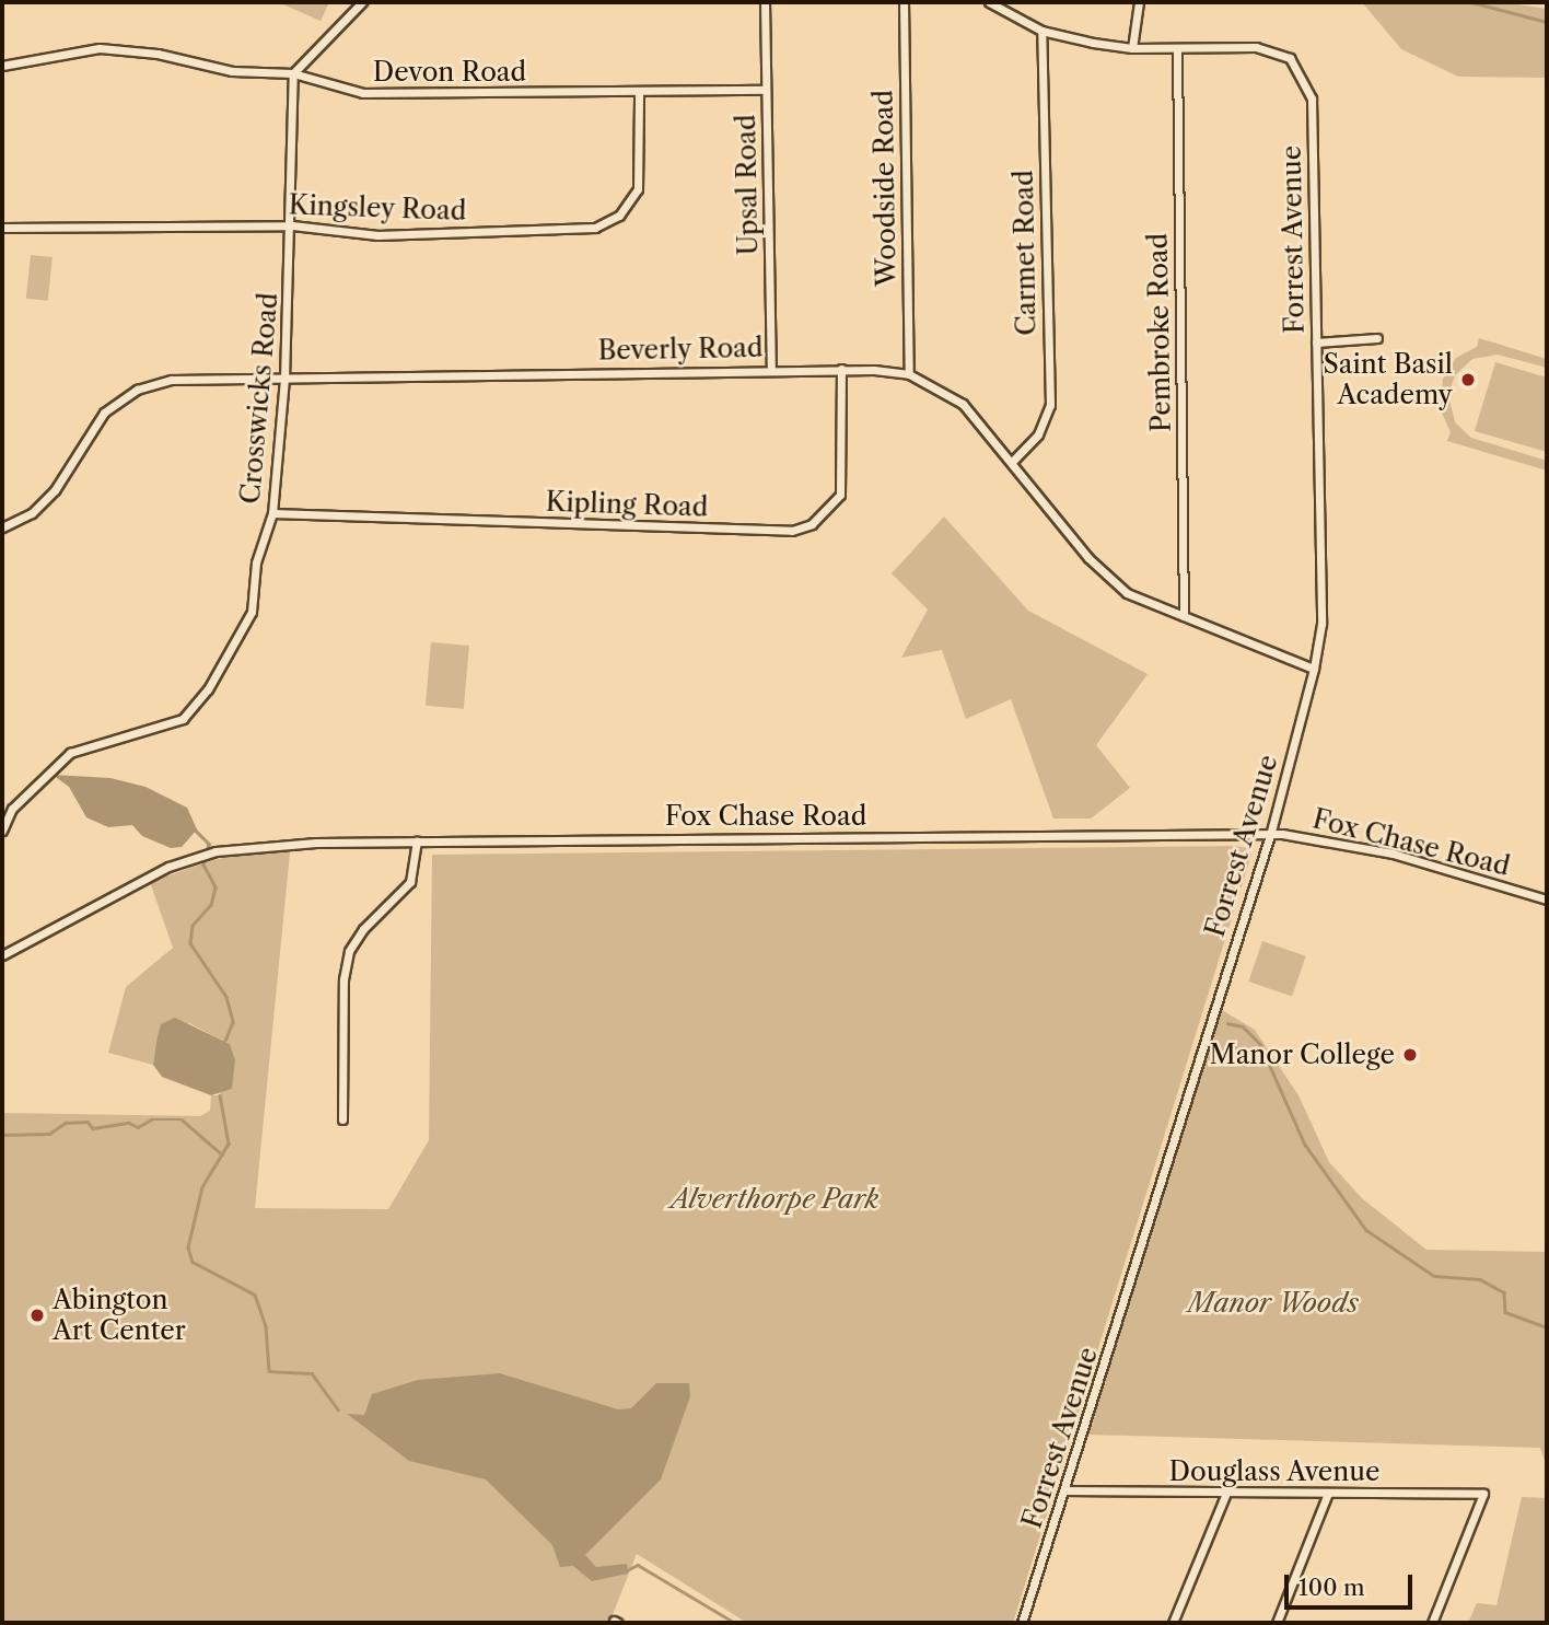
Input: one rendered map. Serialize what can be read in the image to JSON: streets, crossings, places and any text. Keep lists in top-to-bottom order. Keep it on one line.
{"streets":{"street":["Devon Road","Upsal Road","Woodside Road","Kingsley Road","Forrest Avenue","Carmet Road","Pembroke Road","Beverly Road","Crosswicks Road","Kipling Road","Fox Chase Road","Douglass Avenue"]},"crossings":[["Devon Road","Upsal Road"],["Devon Road","Kingsley Road"],["Devon Road","Crosswicks Road"],["Upsal Road","Beverly Road"],["Woodside Road","Beverly Road"],["Kingsley Road","Crosswicks Road"],["Forrest Avenue","Pembroke Road"],["Forrest Avenue","Beverly Road"],["Forrest Avenue","Fox Chase Road"],["Forrest Avenue","Douglass Avenue"],["Carmet Road","Beverly Road"],["Pembroke Road","Beverly Road"],["Beverly Road","Crosswicks Road"],["Beverly Road","Kipling Road"],["Crosswicks Road","Kipling Road"]],"parks":["Alverthorpe Park","Manor Woods"],"places":["Saint Basil Academy","Manor College","Abington Art Center"],"scale_bar":"100 m"}
